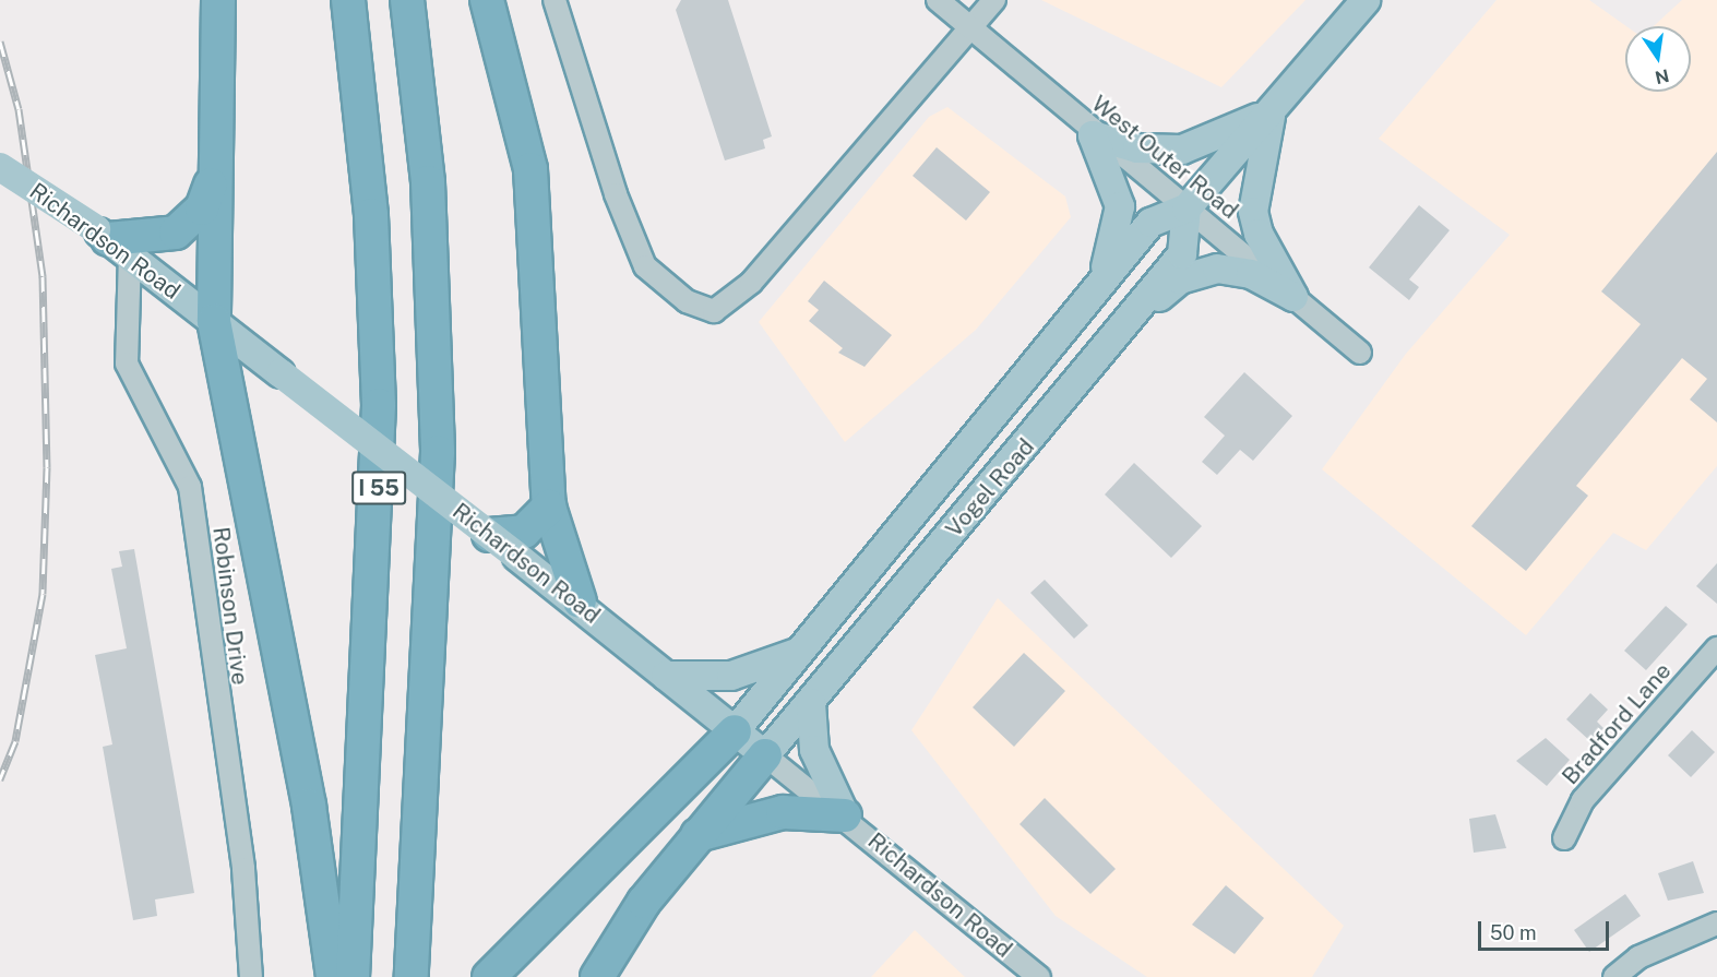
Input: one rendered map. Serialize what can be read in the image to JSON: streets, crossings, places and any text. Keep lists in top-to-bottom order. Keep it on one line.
{"streets":{"highway":["I 55"],"main road":["Richardson Road","Vogel Road"],"street":["West Outer Road","Robinson Drive","Bradford Lane"]},"crossings":[["West Outer Road","Vogel Road"],["Richardson Road","Vogel Road"],["Richardson Road","Robinson Drive"]],"scale_bar":"50 m","north":"bottom"}
